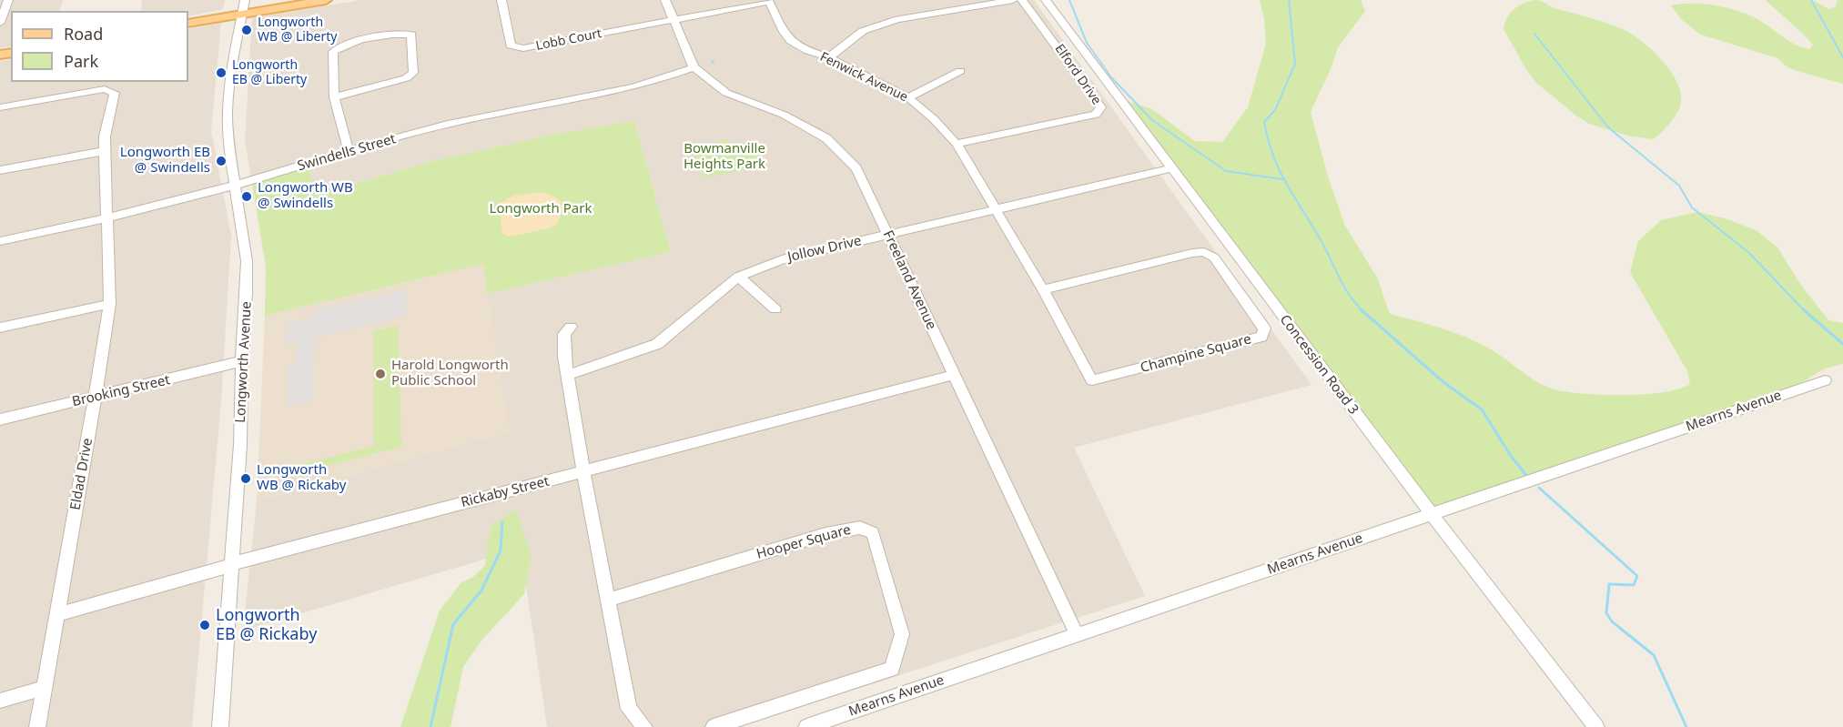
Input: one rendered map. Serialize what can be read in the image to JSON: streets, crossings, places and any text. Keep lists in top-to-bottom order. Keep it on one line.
{"streets":{"street":["Lobb Court","Elford Drive","Fenwick Avenue","Swindells Street","Jollow Drive","Freeland Avenue","Champine Square","Longworth Avenue","Concession Road 3","Brooking Street","Mearns Avenue","Eldad Drive","Rickaby Street","Hooper Square"]},"crossings":[["Lobb Court","Freeland Avenue"],["Elford Drive","Fenwick Avenue"],["Fenwick Avenue","Jollow Drive"],["Fenwick Avenue","Champine Square"],["Swindells Street","Freeland Avenue"],["Swindells Street","Longworth Avenue"],["Swindells Street","Eldad Drive"],["Jollow Drive","Freeland Avenue"],["Jollow Drive","Champine Square"],["Jollow Drive","Concession Road 3"],["Freeland Avenue","Mearns Avenue"],["Freeland Avenue","Rickaby Street"],["Longworth Avenue","Brooking Street"],["Longworth Avenue","Rickaby Street"],["Concession Road 3","Mearns Avenue"],["Brooking Street","Eldad Drive"],["Eldad Drive","Rickaby Street"]],"parks":["Bowmanville Heights Park","Longworth Park"],"places":["Longworth WB @ Liberty","Longworth EB @ Liberty","Longworth EB @ Swindells","Longworth WB @ Swindells","Harold Longworth Public School","Longworth WB @ Rickaby","Longworth EB @ Rickaby"],"legend":["Road","Park"]}
